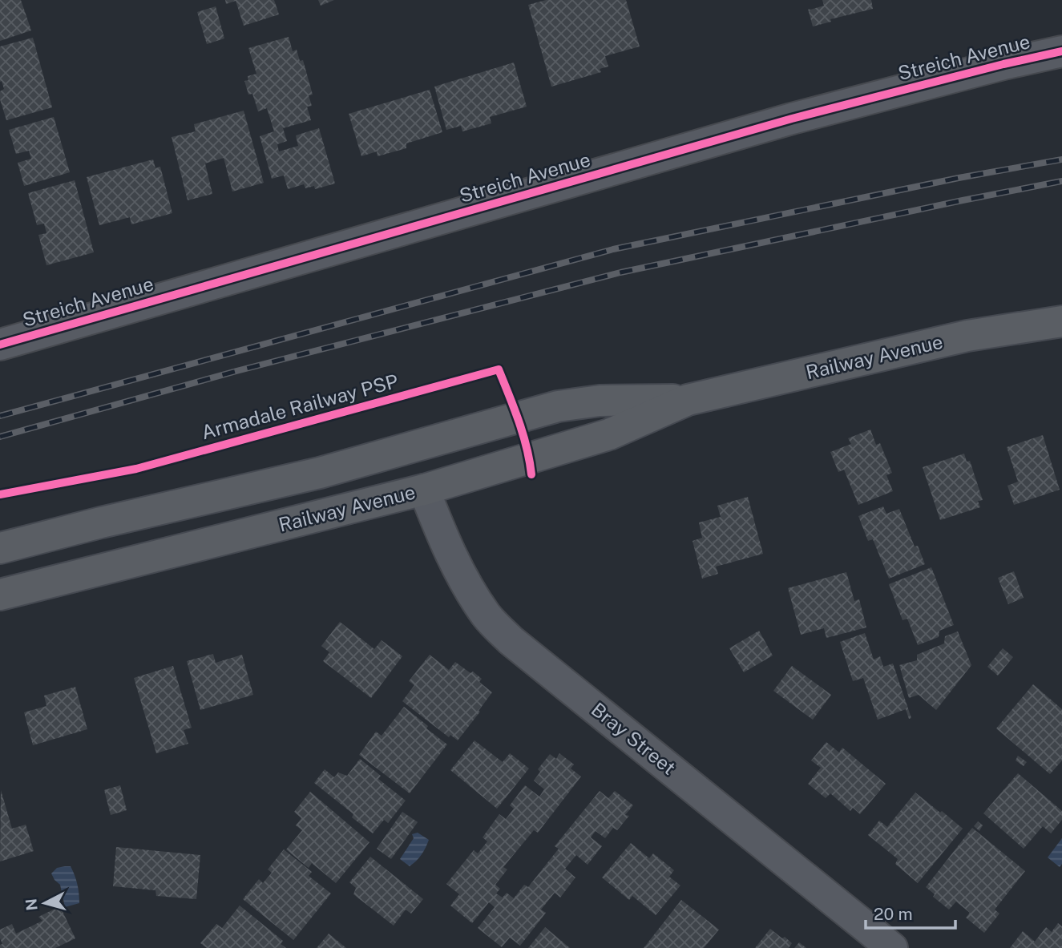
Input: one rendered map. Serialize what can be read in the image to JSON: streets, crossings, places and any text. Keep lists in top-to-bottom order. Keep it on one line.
{"streets":{"main road":["Railway Avenue"],"street":["Streich Avenue","Bray Street"],"cycle path":["Armadale Railway PSP"]},"crossings":[["Railway Avenue","Bray Street"]],"scale_bar":"20 m","north":"left"}
